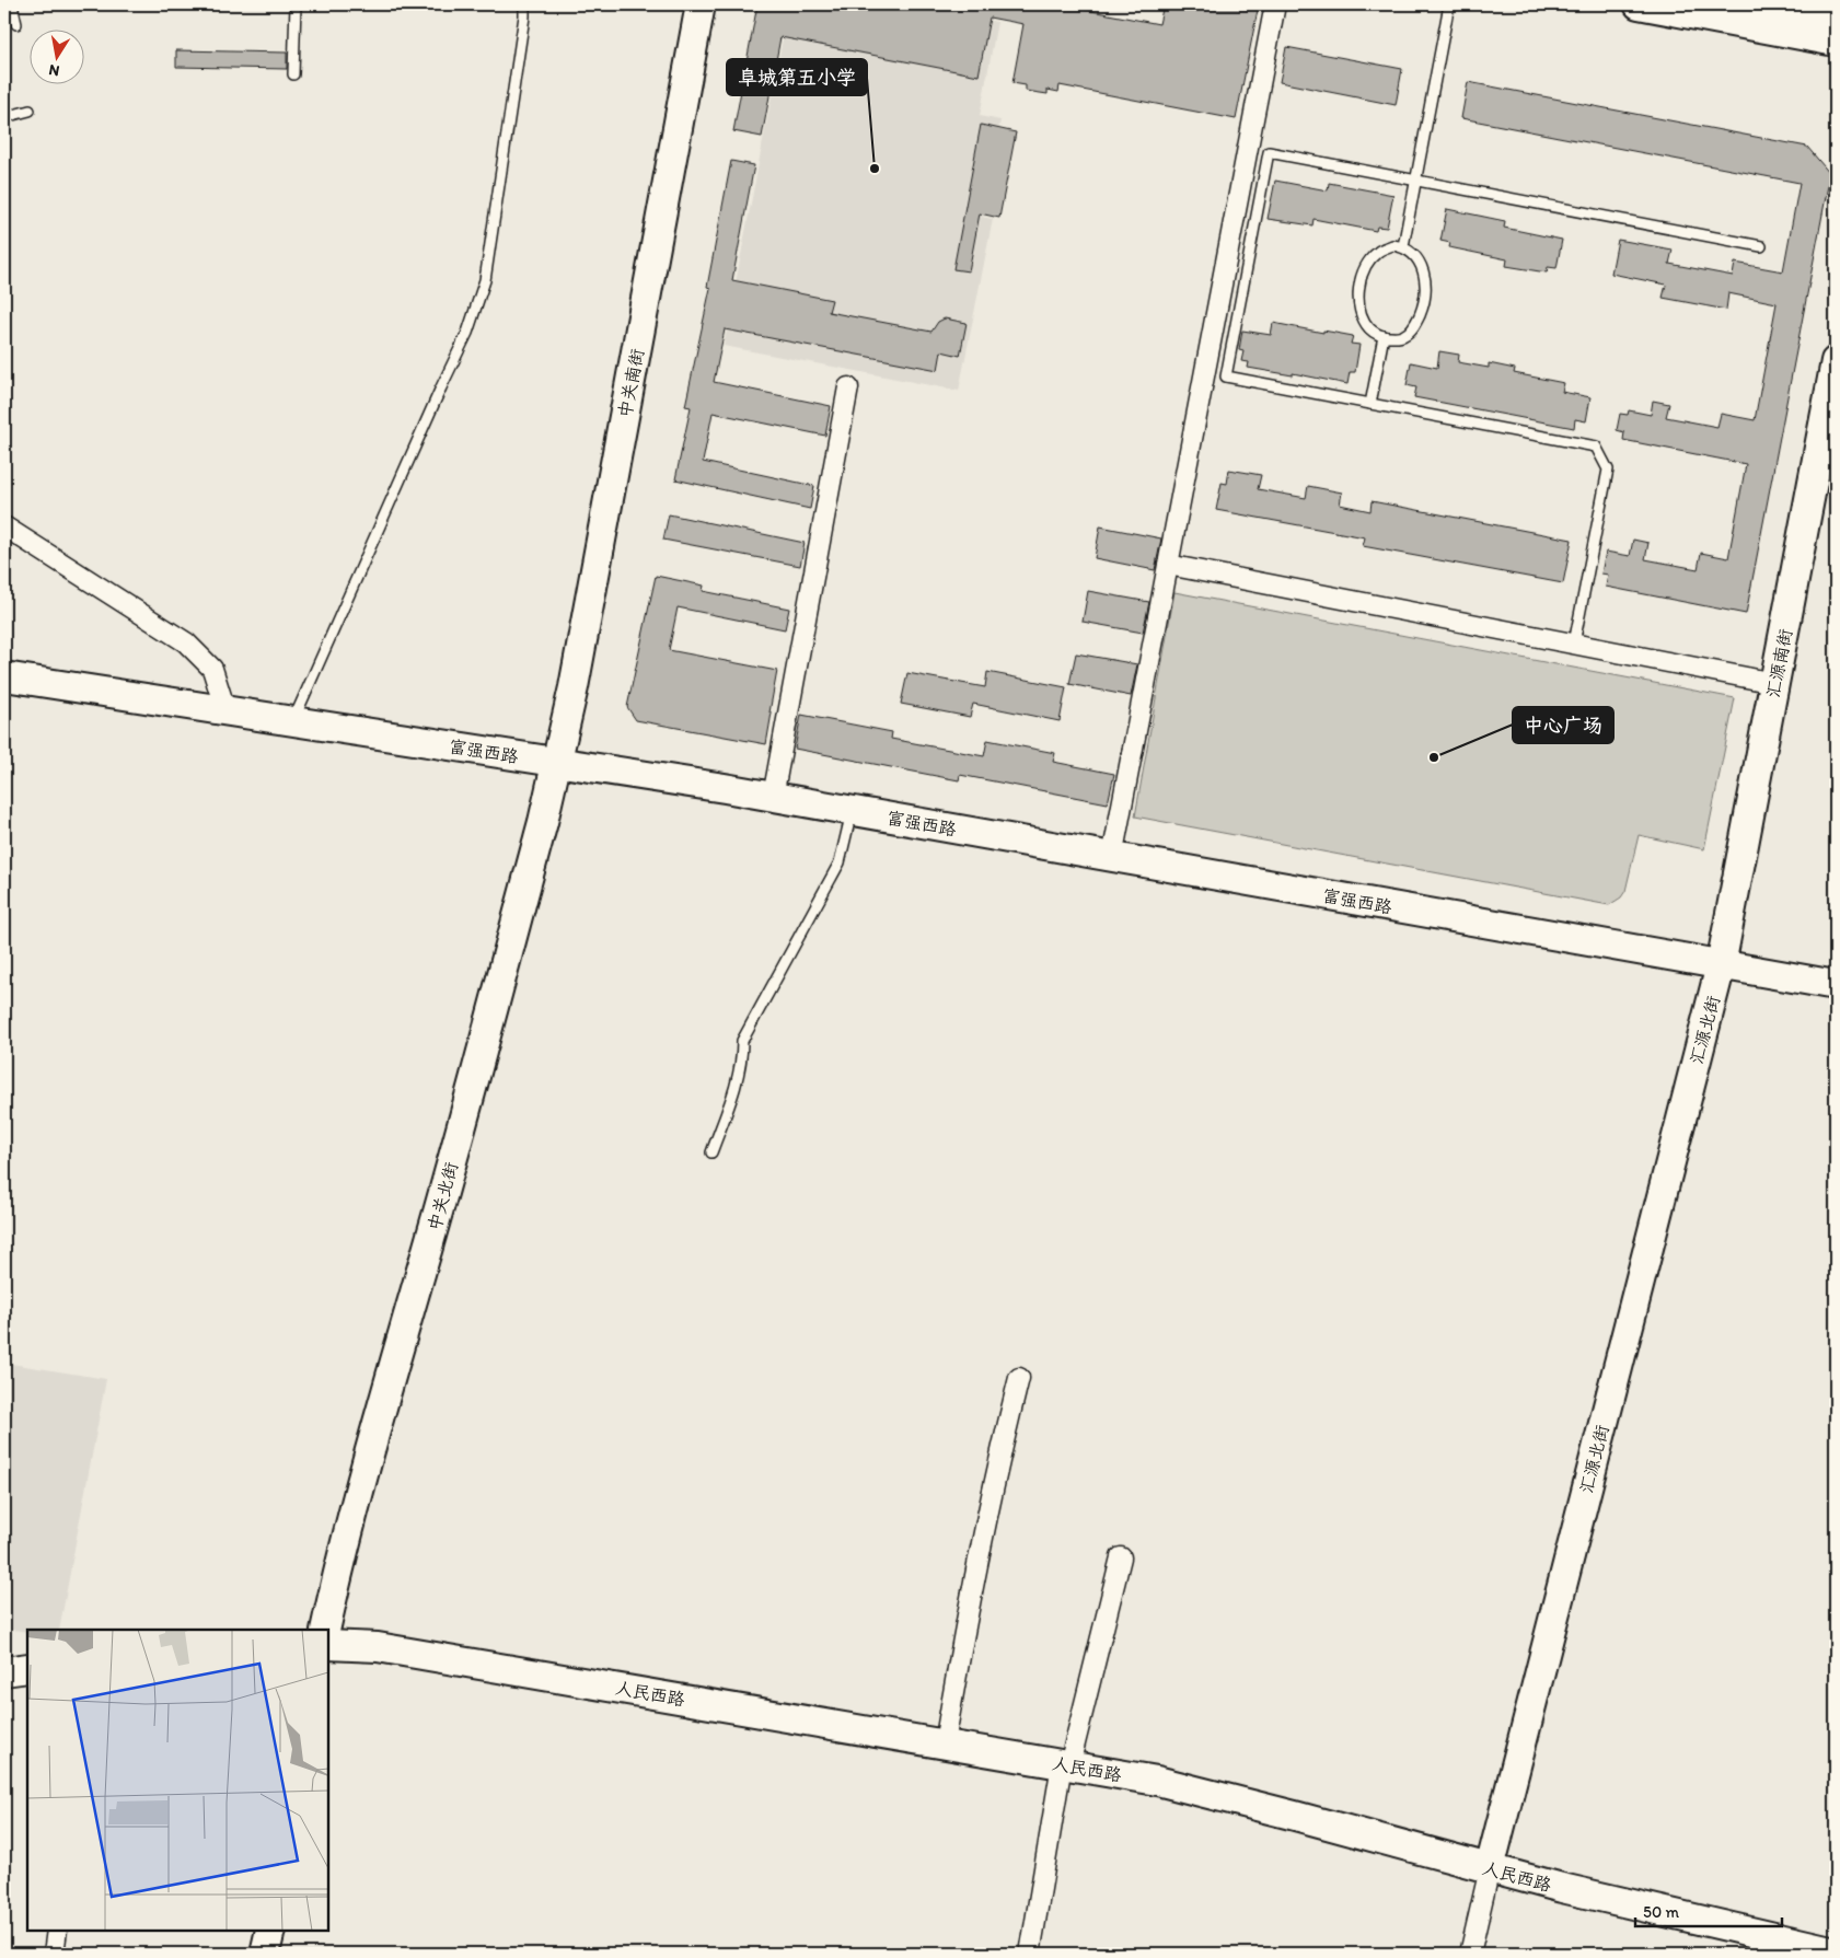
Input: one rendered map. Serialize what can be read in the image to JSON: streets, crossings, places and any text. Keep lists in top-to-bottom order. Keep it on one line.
{"streets":{"street":["中关南街","汇源南街","富强西路","汇源北街","中关北街","人民西路"]},"crossings":[["中关南街","富强西路"],["中关南街","中关北街"],["汇源南街","富强西路"],["汇源南街","汇源北街"],["富强西路","汇源北街"],["富强西路","中关北街"],["汇源北街","人民西路"]],"places":["阜城第五小学","中心广场"],"scale_bar":"50 m","north":"bottom"}
